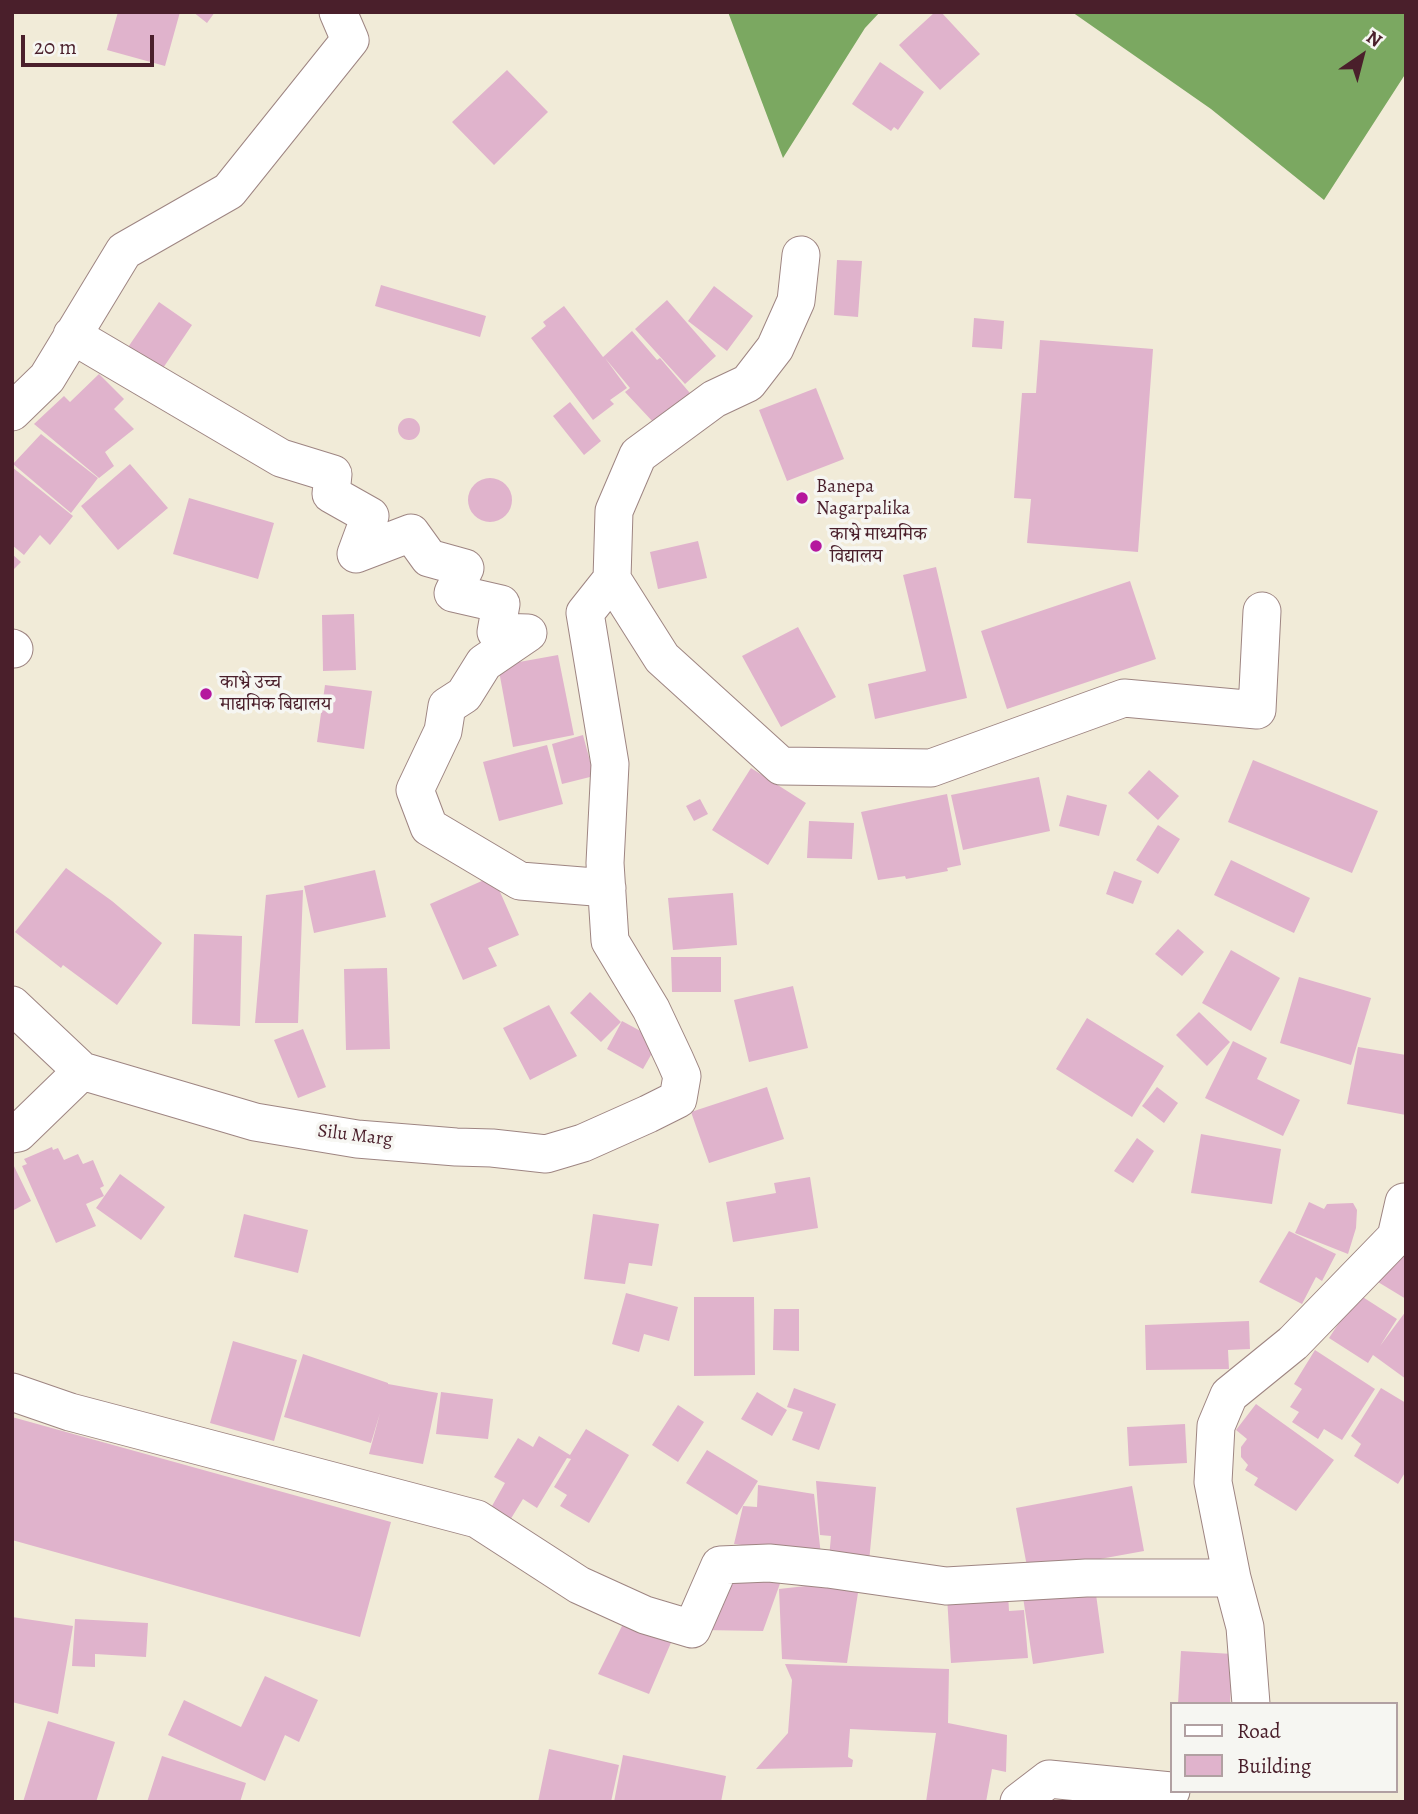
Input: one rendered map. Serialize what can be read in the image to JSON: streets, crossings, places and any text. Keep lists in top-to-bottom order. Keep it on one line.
{"streets":{"street":["Silu Marg"]},"places":["Banepa Nagarpalika","काभ्रे माध्यमिक विद्यालय","काभ्रे उच्च माद्यमिक बिद्यालय"],"legend":["Road","Building"],"scale_bar":"20 m","north":"top right"}
